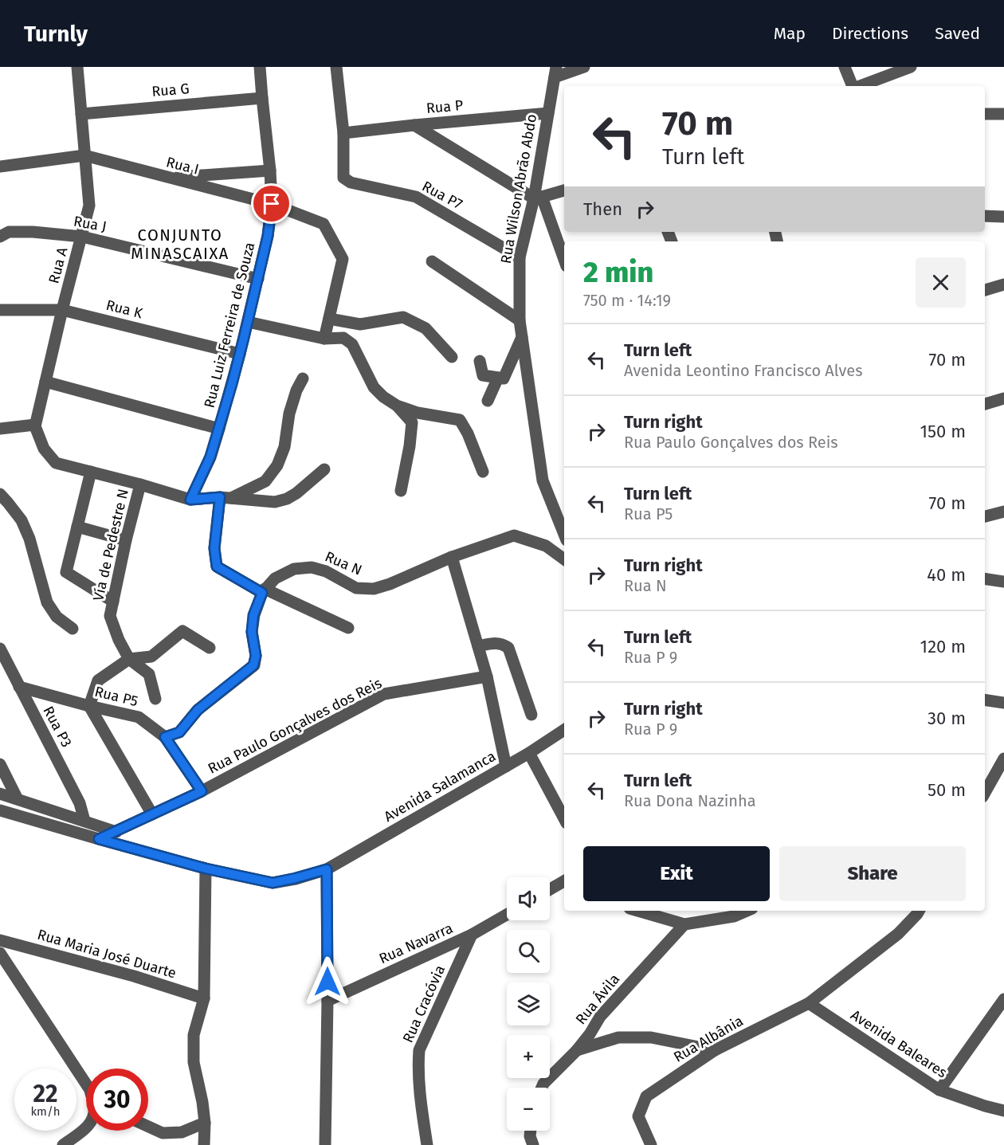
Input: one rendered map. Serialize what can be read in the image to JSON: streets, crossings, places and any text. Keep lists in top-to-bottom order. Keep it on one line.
{"streets":{"street":["Rua G","Rua P","Rua I","Rua Wilson Abrão Abdo","Rua P7","Rua J","Rua A","Rua K","Rua Luiz Ferreira de Souza","Vía de Pedestre N","Rua N","Rua P5","Rua Paulo Gonçalves dos Reis","Rua P3","Avenida Salamanca","Rua Navarra","Rua Maria José Duarte","Rua Ávila","Rua Cracóvia","Rua Albânia","Avenida Baleares"]},"crossings":[["Rua G","Rua A"],["Rua G","Rua Luiz Ferreira de Souza"],["Rua P","Rua Wilson Abrão Abdo"],["Rua P","Rua P7"],["Rua I","Rua A"],["Rua I","Rua Luiz Ferreira de Souza"],["Rua Wilson Abrão Abdo","Rua P7"],["Rua J","Rua A"],["Rua J","Rua Luiz Ferreira de Souza"],["Rua A","Rua K"],["Rua K","Rua Luiz Ferreira de Souza"],["Rua P5","Rua Paulo Gonçalves dos Reis"],["Rua P5","Rua P3"],["Rua Paulo Gonçalves dos Reis","Avenida Salamanca"],["Rua Navarra","Rua Cracóvia"],["Rua Albânia","Avenida Baleares"]],"districts":["CONJUNTO MINASCAIXA"],"page":{"header":"Turnly","nav":["Map","Directions","Saved"],"turn":["70 m","Turn left"],"then":"Then","heading":["2 min","750 m · 14:19"],"list":[{"name":"Turn left","note":"Avenida Leontino Francisco Alves","value":"70 m"},{"name":"Turn right","note":"Rua Paulo Gonçalves dos Reis","value":"150 m"},{"name":"Turn left","note":"Rua P5","value":"70 m"},{"name":"Turn right","note":"Rua N","value":"40 m"},{"name":"Turn left","note":"Rua P 9","value":"120 m"},{"name":"Turn right","note":"Rua P 9","value":"30 m"},{"name":"Turn left","note":"Rua Dona Nazinha","value":"50 m"}],"buttons":["Exit","Share"],"map_buttons":["+","−"],"speed":"22 km/h","limit":"30"}}
